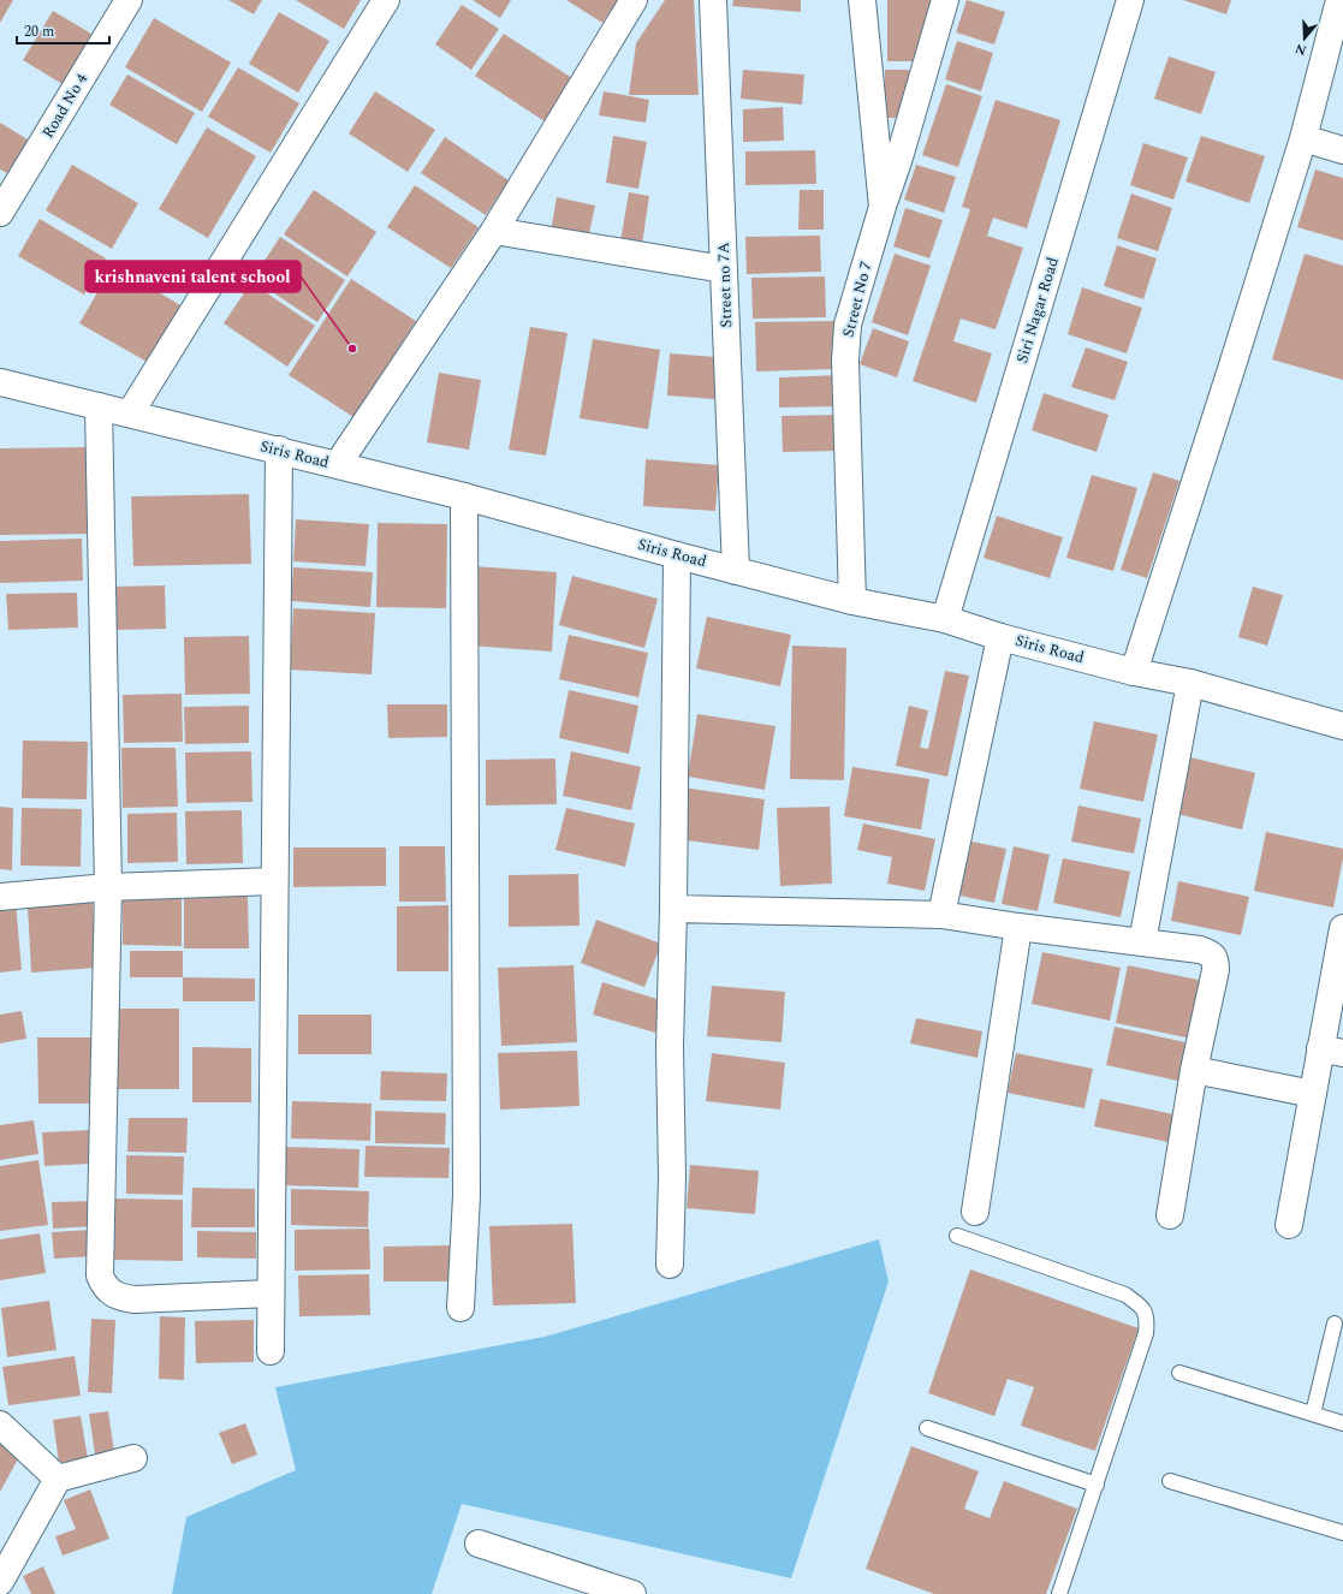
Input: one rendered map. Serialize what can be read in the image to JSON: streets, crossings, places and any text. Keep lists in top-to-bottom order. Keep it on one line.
{"streets":{"street":["Road No 4","Street no 7A","Street No 7","Siri Nagar Road","Siris Road"]},"crossings":[["Street no 7A","Siris Road"],["Street No 7","Siris Road"],["Siri Nagar Road","Siris Road"]],"places":["krishnaveni talent school"],"scale_bar":"20 m","north":"bottom"}
